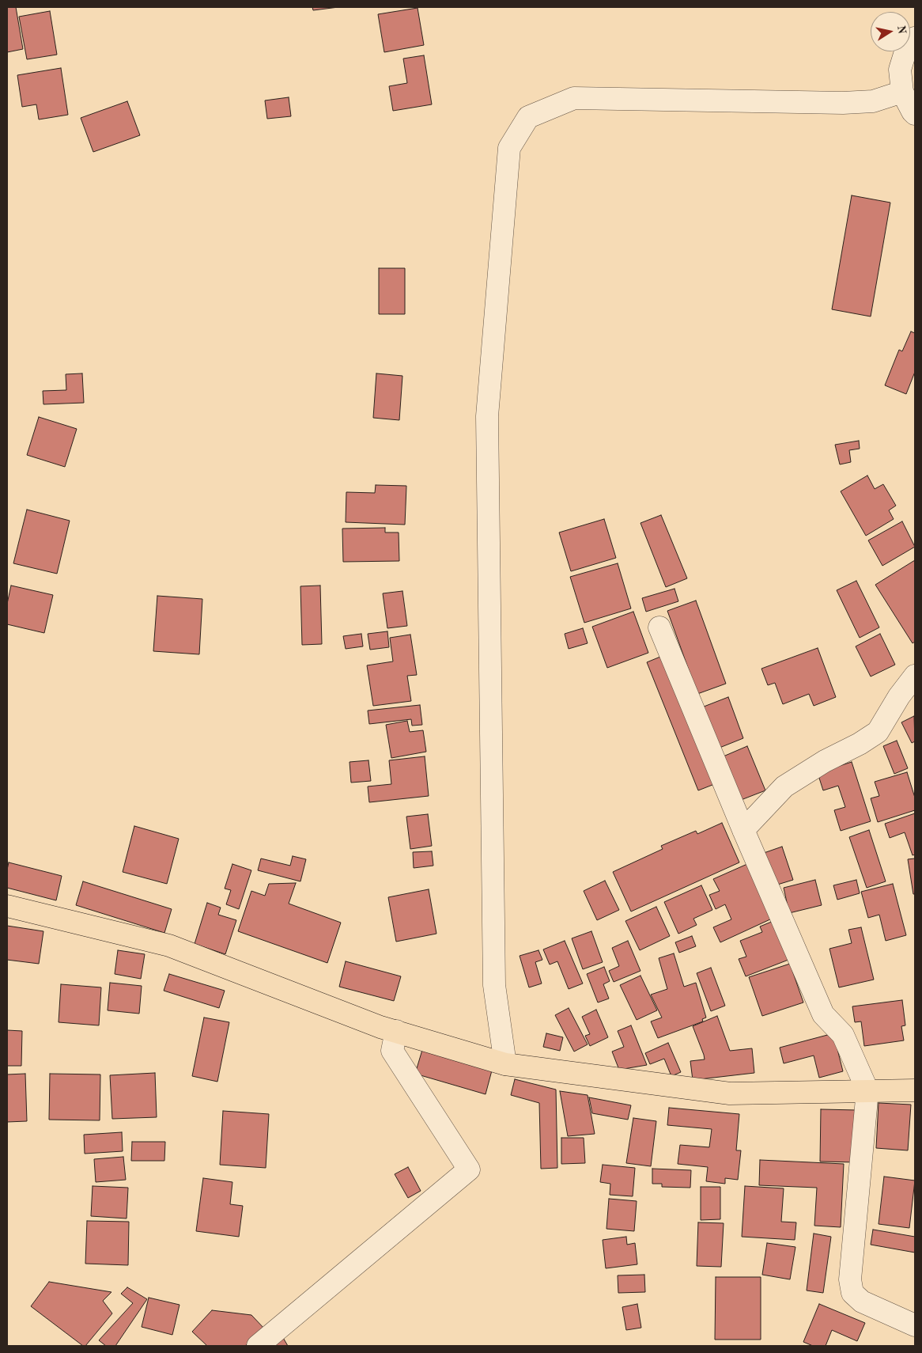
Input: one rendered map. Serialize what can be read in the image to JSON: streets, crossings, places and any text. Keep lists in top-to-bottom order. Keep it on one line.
{"north":"right"}
